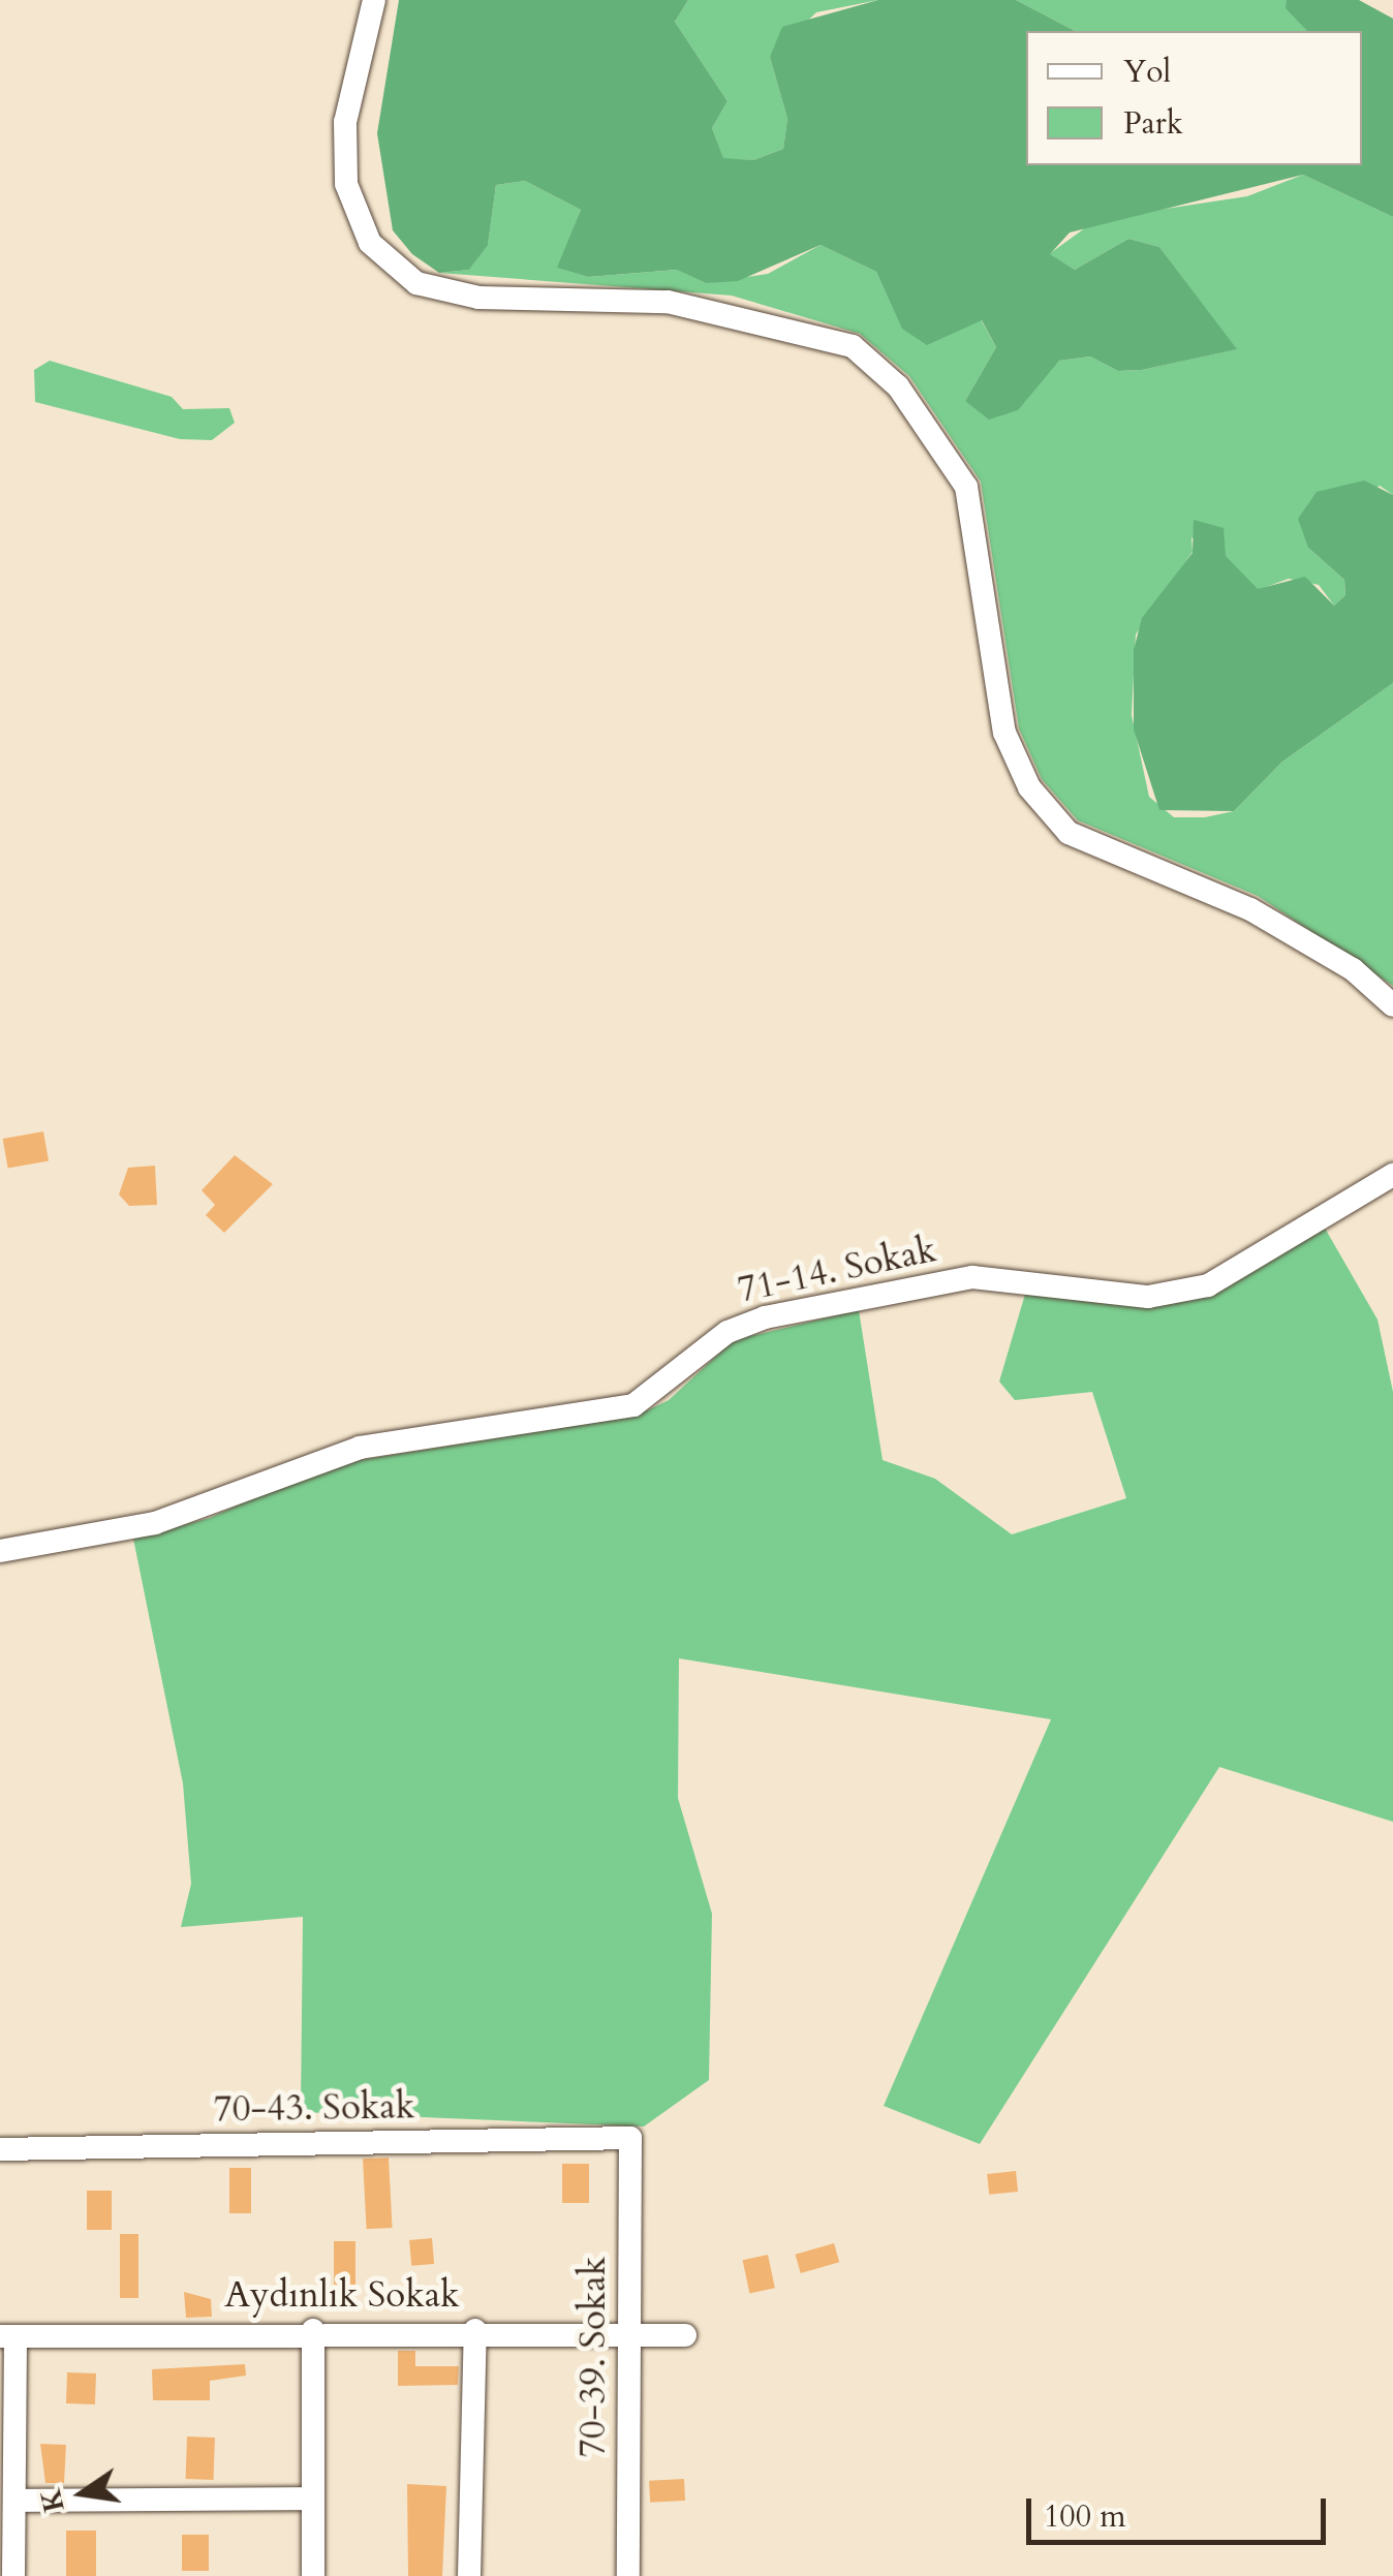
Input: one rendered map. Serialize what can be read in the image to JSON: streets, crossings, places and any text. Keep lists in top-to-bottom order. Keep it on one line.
{"streets":{"street":["71-14. Sokak","70-43. Sokak","Aydınlık Sokak","70-39. Sokak"]},"crossings":[["70-43. Sokak","70-39. Sokak"],["Aydınlık Sokak","70-39. Sokak"]],"legend":["Yol","Park"],"scale_bar":"100 m","north":"left"}
